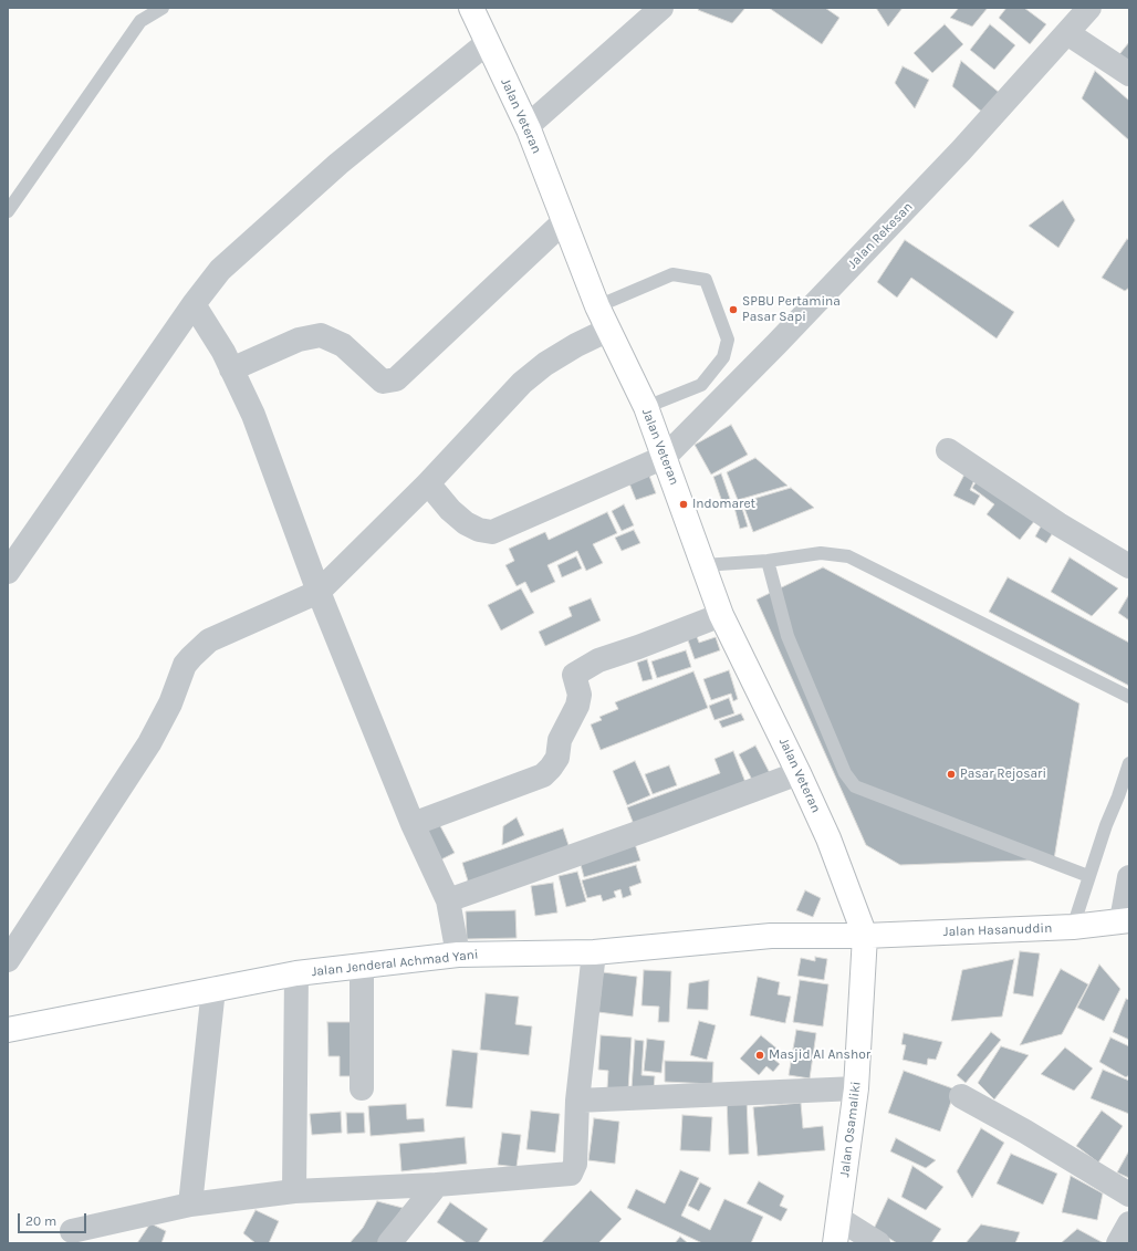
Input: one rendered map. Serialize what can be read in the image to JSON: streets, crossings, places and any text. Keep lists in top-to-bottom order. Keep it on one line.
{"streets":{"main road":["Jalan Veteran","Jalan Hasanuddin","Jalan Jenderal Achmad Yani","Jalan Osamaliki"],"street":["Jalan Rekesan"]},"crossings":[["Jalan Veteran","Jalan Rekesan"],["Jalan Veteran","Jalan Hasanuddin"],["Jalan Veteran","Jalan Jenderal Achmad Yani"],["Jalan Veteran","Jalan Osamaliki"],["Jalan Hasanuddin","Jalan Jenderal Achmad Yani"],["Jalan Hasanuddin","Jalan Osamaliki"],["Jalan Jenderal Achmad Yani","Jalan Osamaliki"]],"places":["SPBU Pertamina Pasar Sapi","Indomaret","Pasar Rejosari","Masjid Al Anshor"],"scale_bar":"20 m"}
